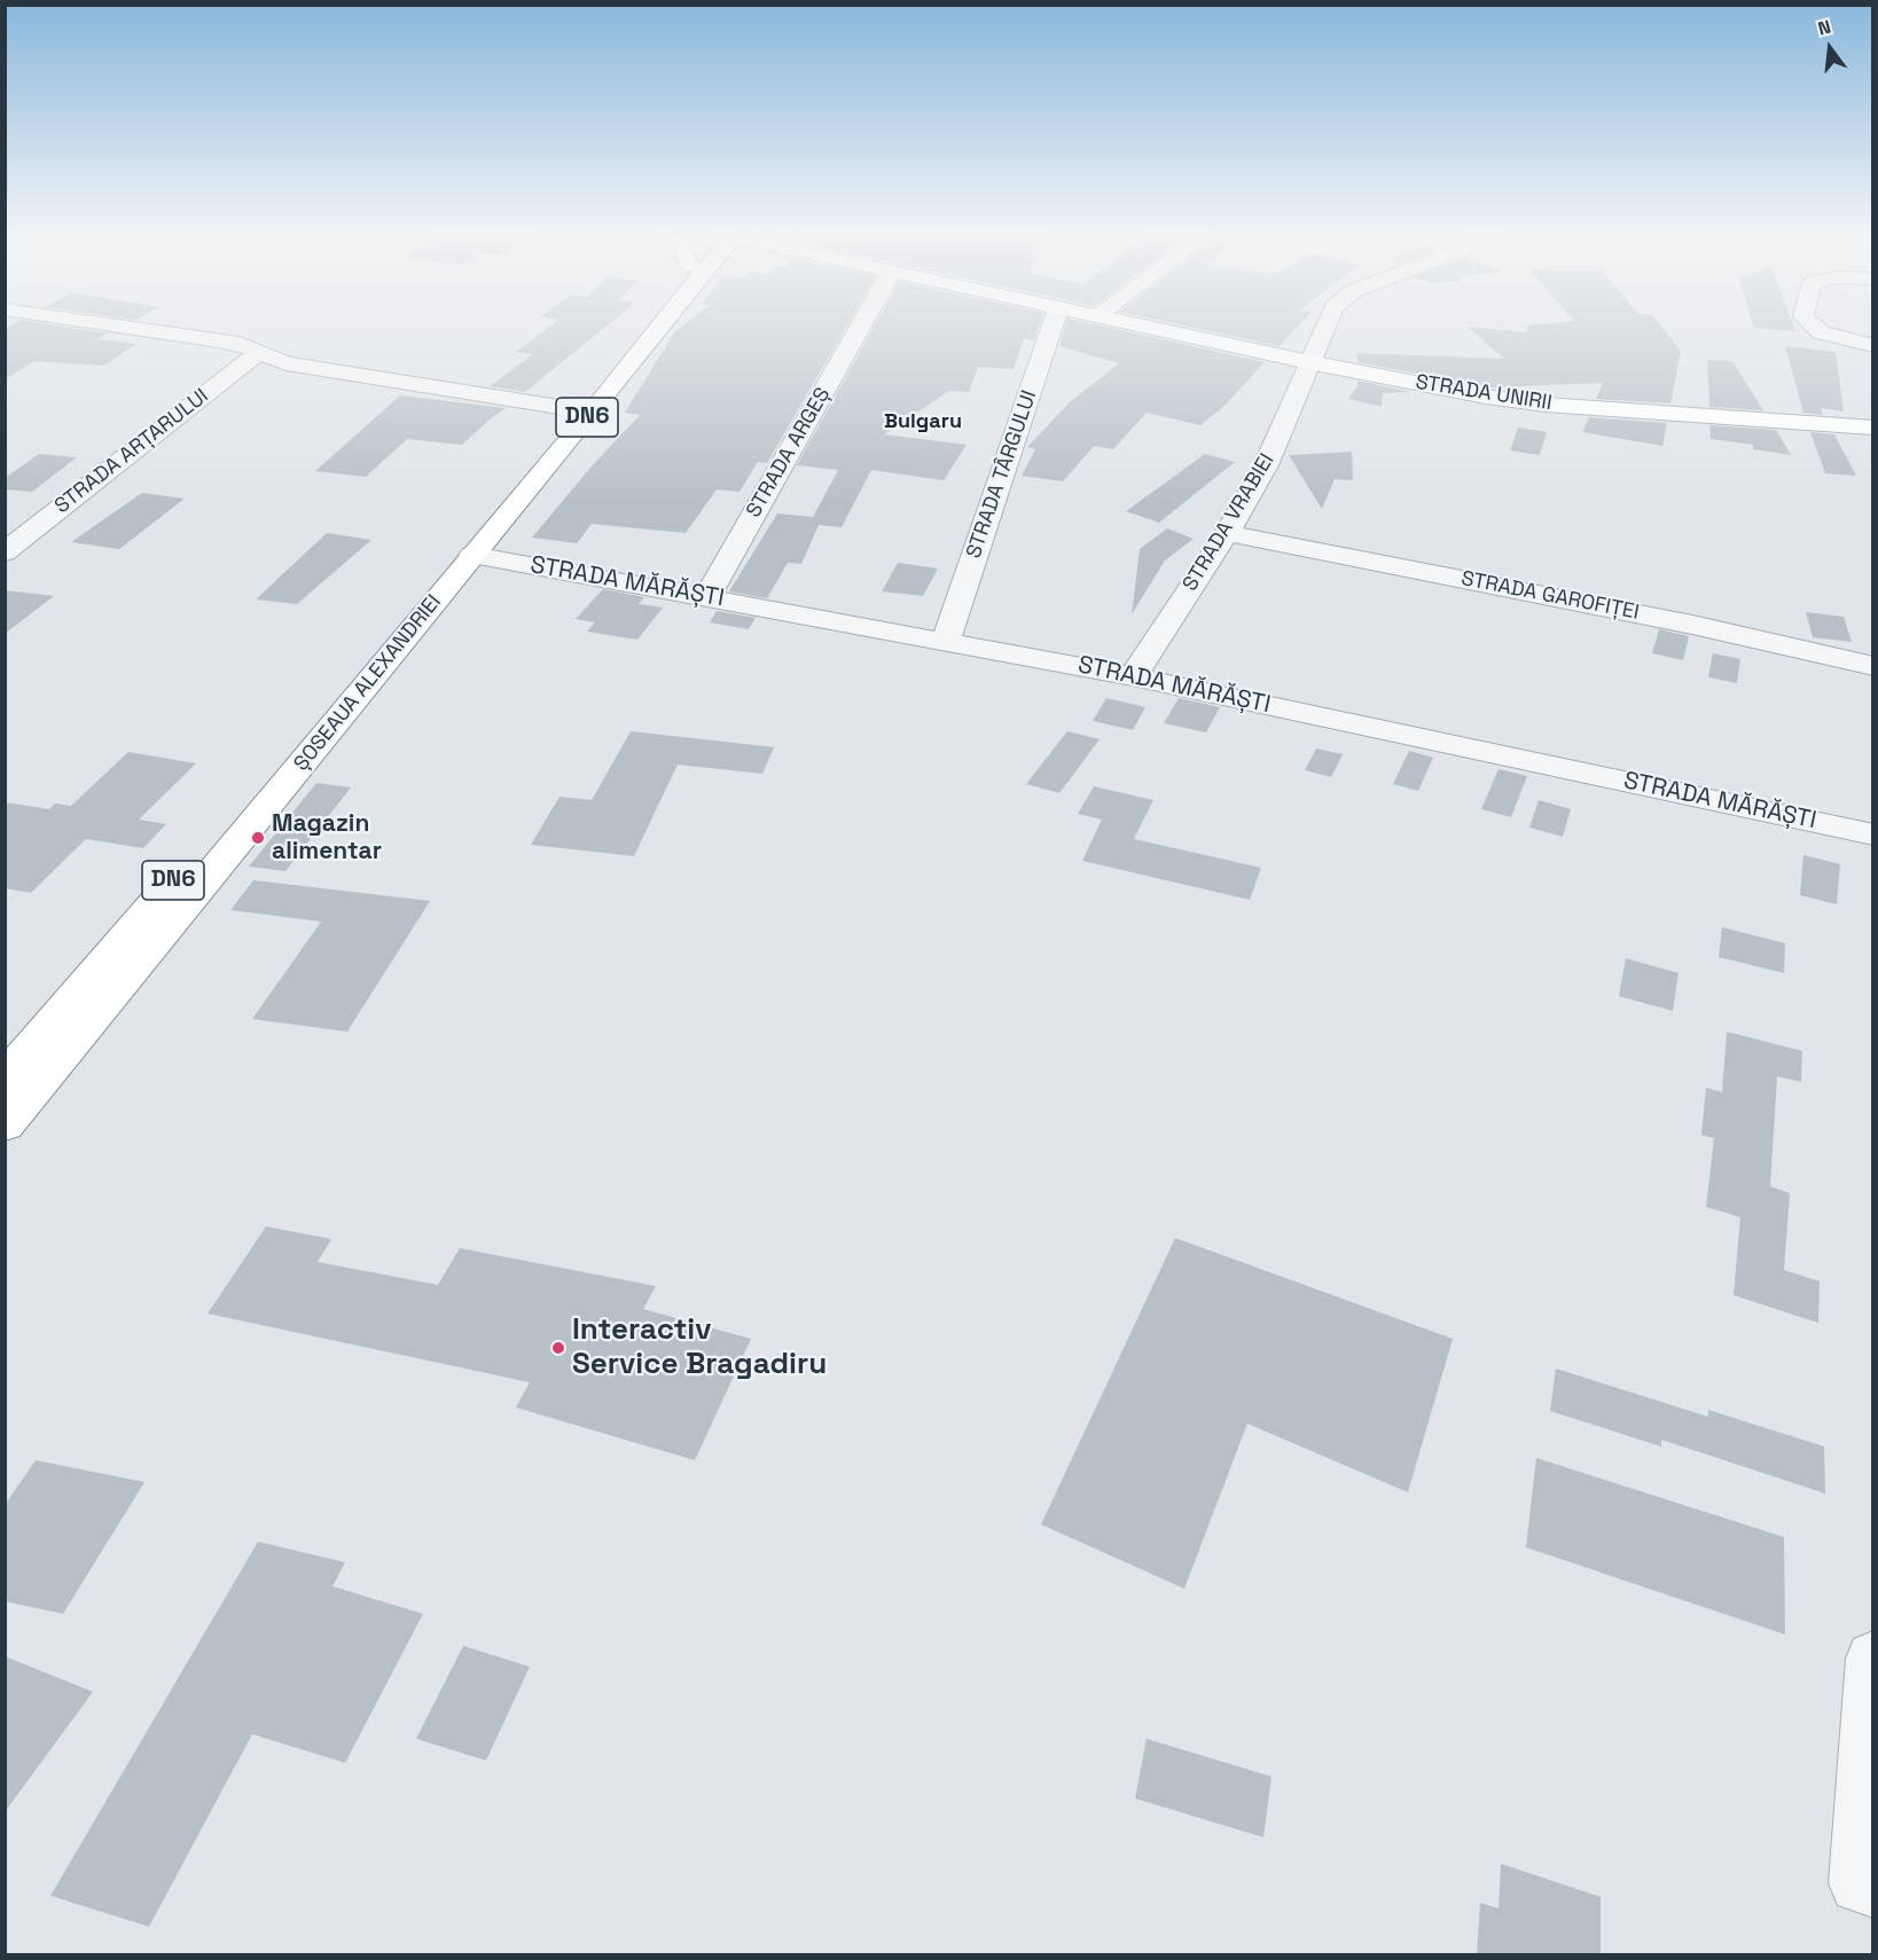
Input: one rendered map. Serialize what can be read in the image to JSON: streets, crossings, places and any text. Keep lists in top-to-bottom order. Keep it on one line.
{"streets":{"main road":["STRADA UNIRII","DN6","ȘOSEAUA ALEXANDRIEI"],"street":["STRADA ARȚARULUI","STRADA ARGEȘ","STRADA TÂRGULUI","STRADA VRABIEI","STRADA MĂRĂȘTI","STRADA GAROFIȚEI"]},"crossings":[["STRADA UNIRII","STRADA VRABIEI"],["STRADA ARGEȘ","STRADA MĂRĂȘTI"],["STRADA TÂRGULUI","STRADA MĂRĂȘTI"],["STRADA VRABIEI","STRADA MĂRĂȘTI"],["STRADA VRABIEI","STRADA GAROFIȚEI"],["STRADA MĂRĂȘTI","ȘOSEAUA ALEXANDRIEI"]],"districts":["Bulgaru"],"places":["Magazin alimentar","Interactiv Service Bragadiru"],"north":"top"}
